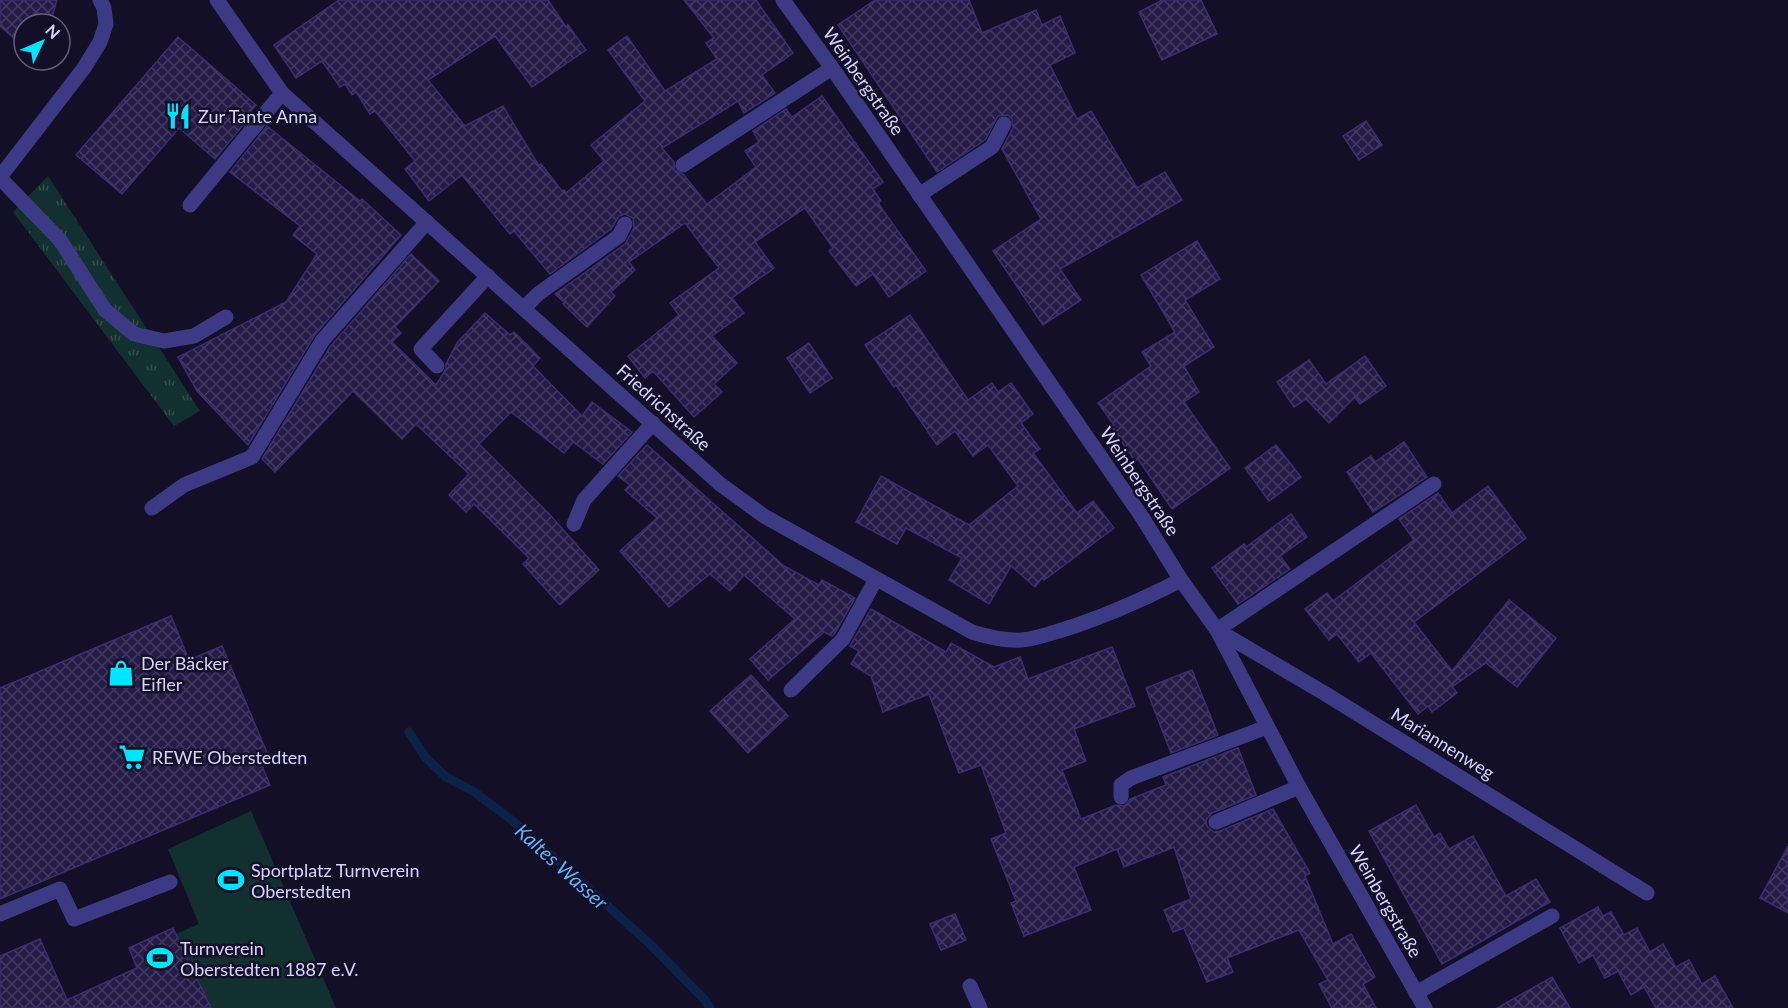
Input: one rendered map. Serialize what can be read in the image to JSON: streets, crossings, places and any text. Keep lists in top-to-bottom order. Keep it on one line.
{"streets":{"street":["Weinbergstraße","Friedrichstraße","Mariannenweg"]},"crossings":[["Weinbergstraße","Friedrichstraße"],["Weinbergstraße","Mariannenweg"]],"water":["Kaltes Wasser"],"places":{"restaurant":["Zur Tante Anna"],"shop":["Der Bäcker Eifler"],"supermarket":["REWE Oberstedten"],"sports":["Sportplatz Turnverein Oberstedten","Turnverein Oberstedten 1887 e.V."]},"north":"top right"}
